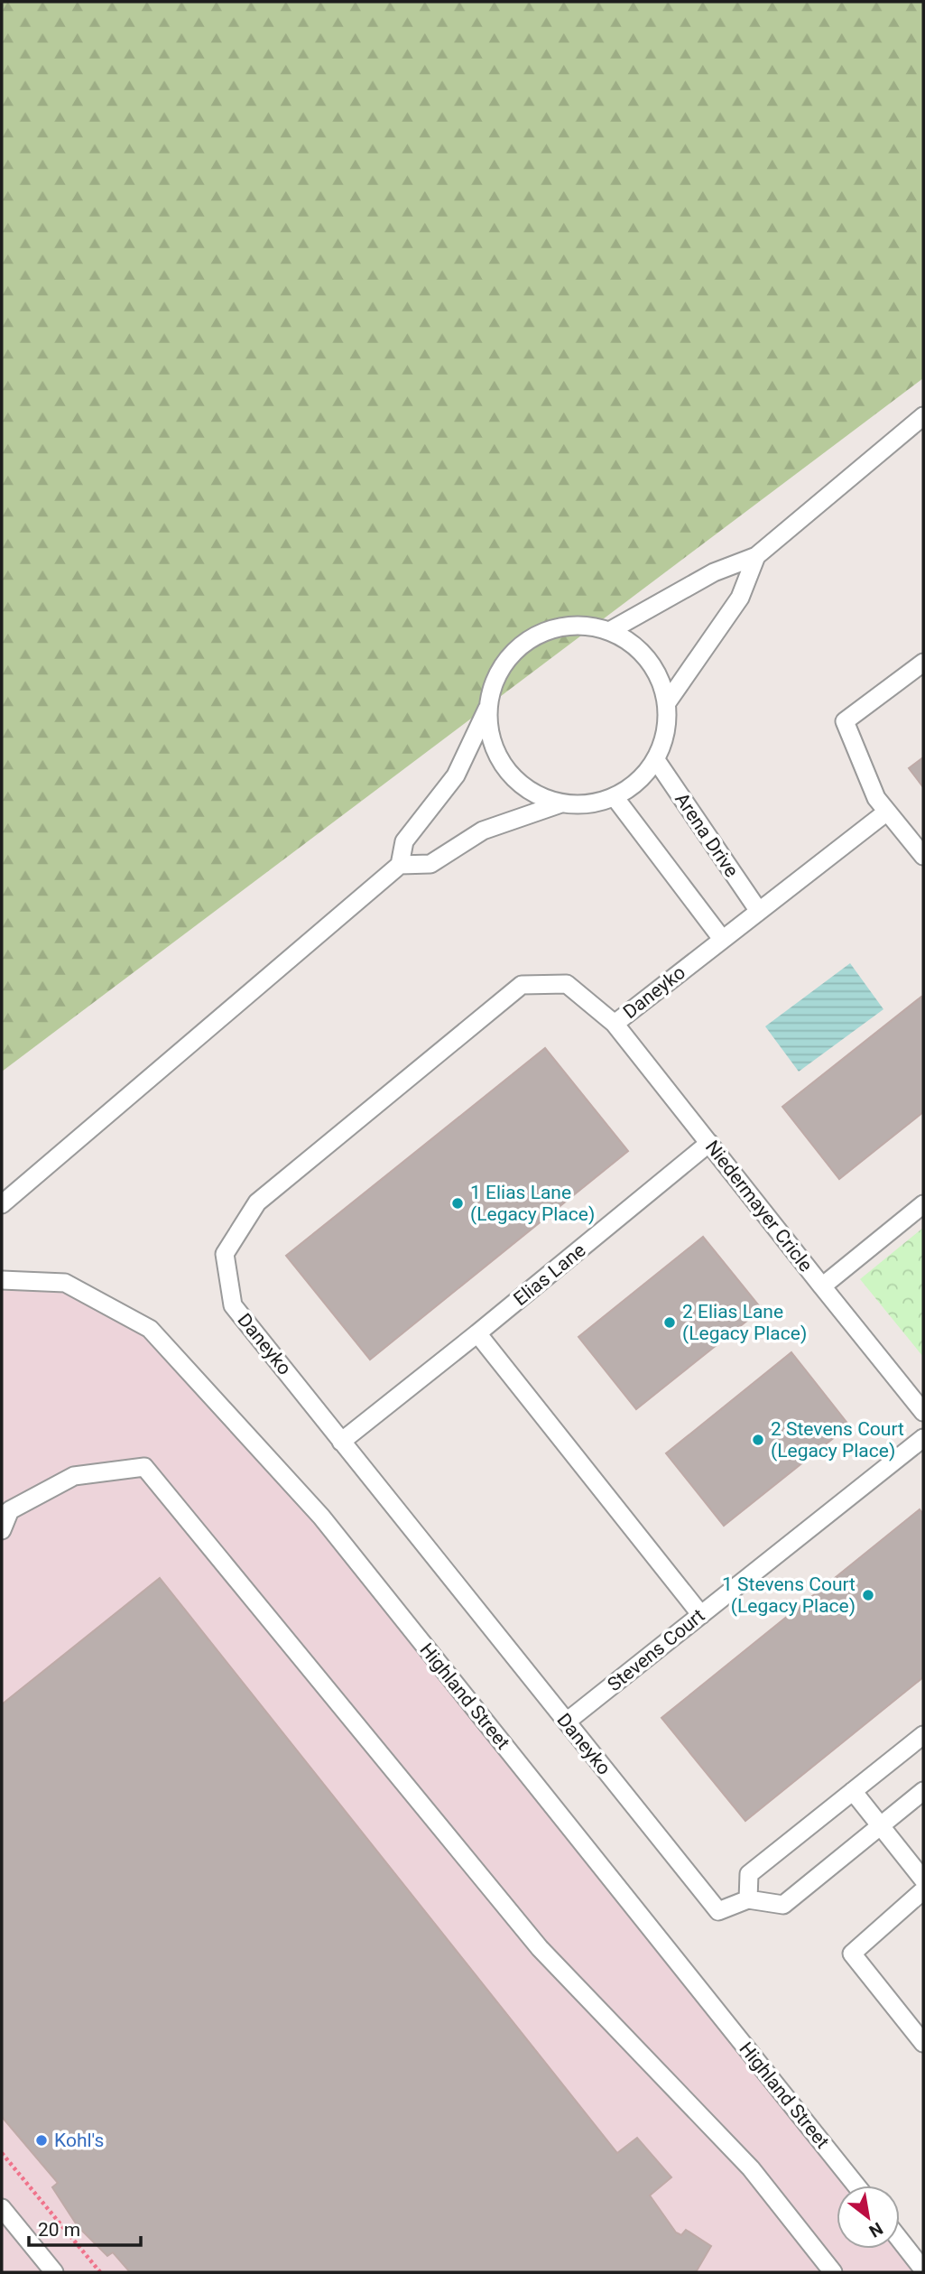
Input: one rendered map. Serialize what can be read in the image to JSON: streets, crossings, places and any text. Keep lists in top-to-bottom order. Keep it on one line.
{"streets":{"lane":["Arena Drive","Daneyko","Niedermayer Cricle","Elias Lane","Stevens Court","Highland Street"]},"crossings":[["Arena Drive","Daneyko"],["Daneyko","Niedermayer Cricle"],["Daneyko","Elias Lane"],["Daneyko","Stevens Court"],["Niedermayer Cricle","Elias Lane"]],"places":["1 Elias Lane (Legacy Place)","2 Elias Lane (Legacy Place)","2 Stevens Court (Legacy Place)","1 Stevens Court (Legacy Place)","Kohl's"],"scale_bar":"20 m","north":"bottom right"}
